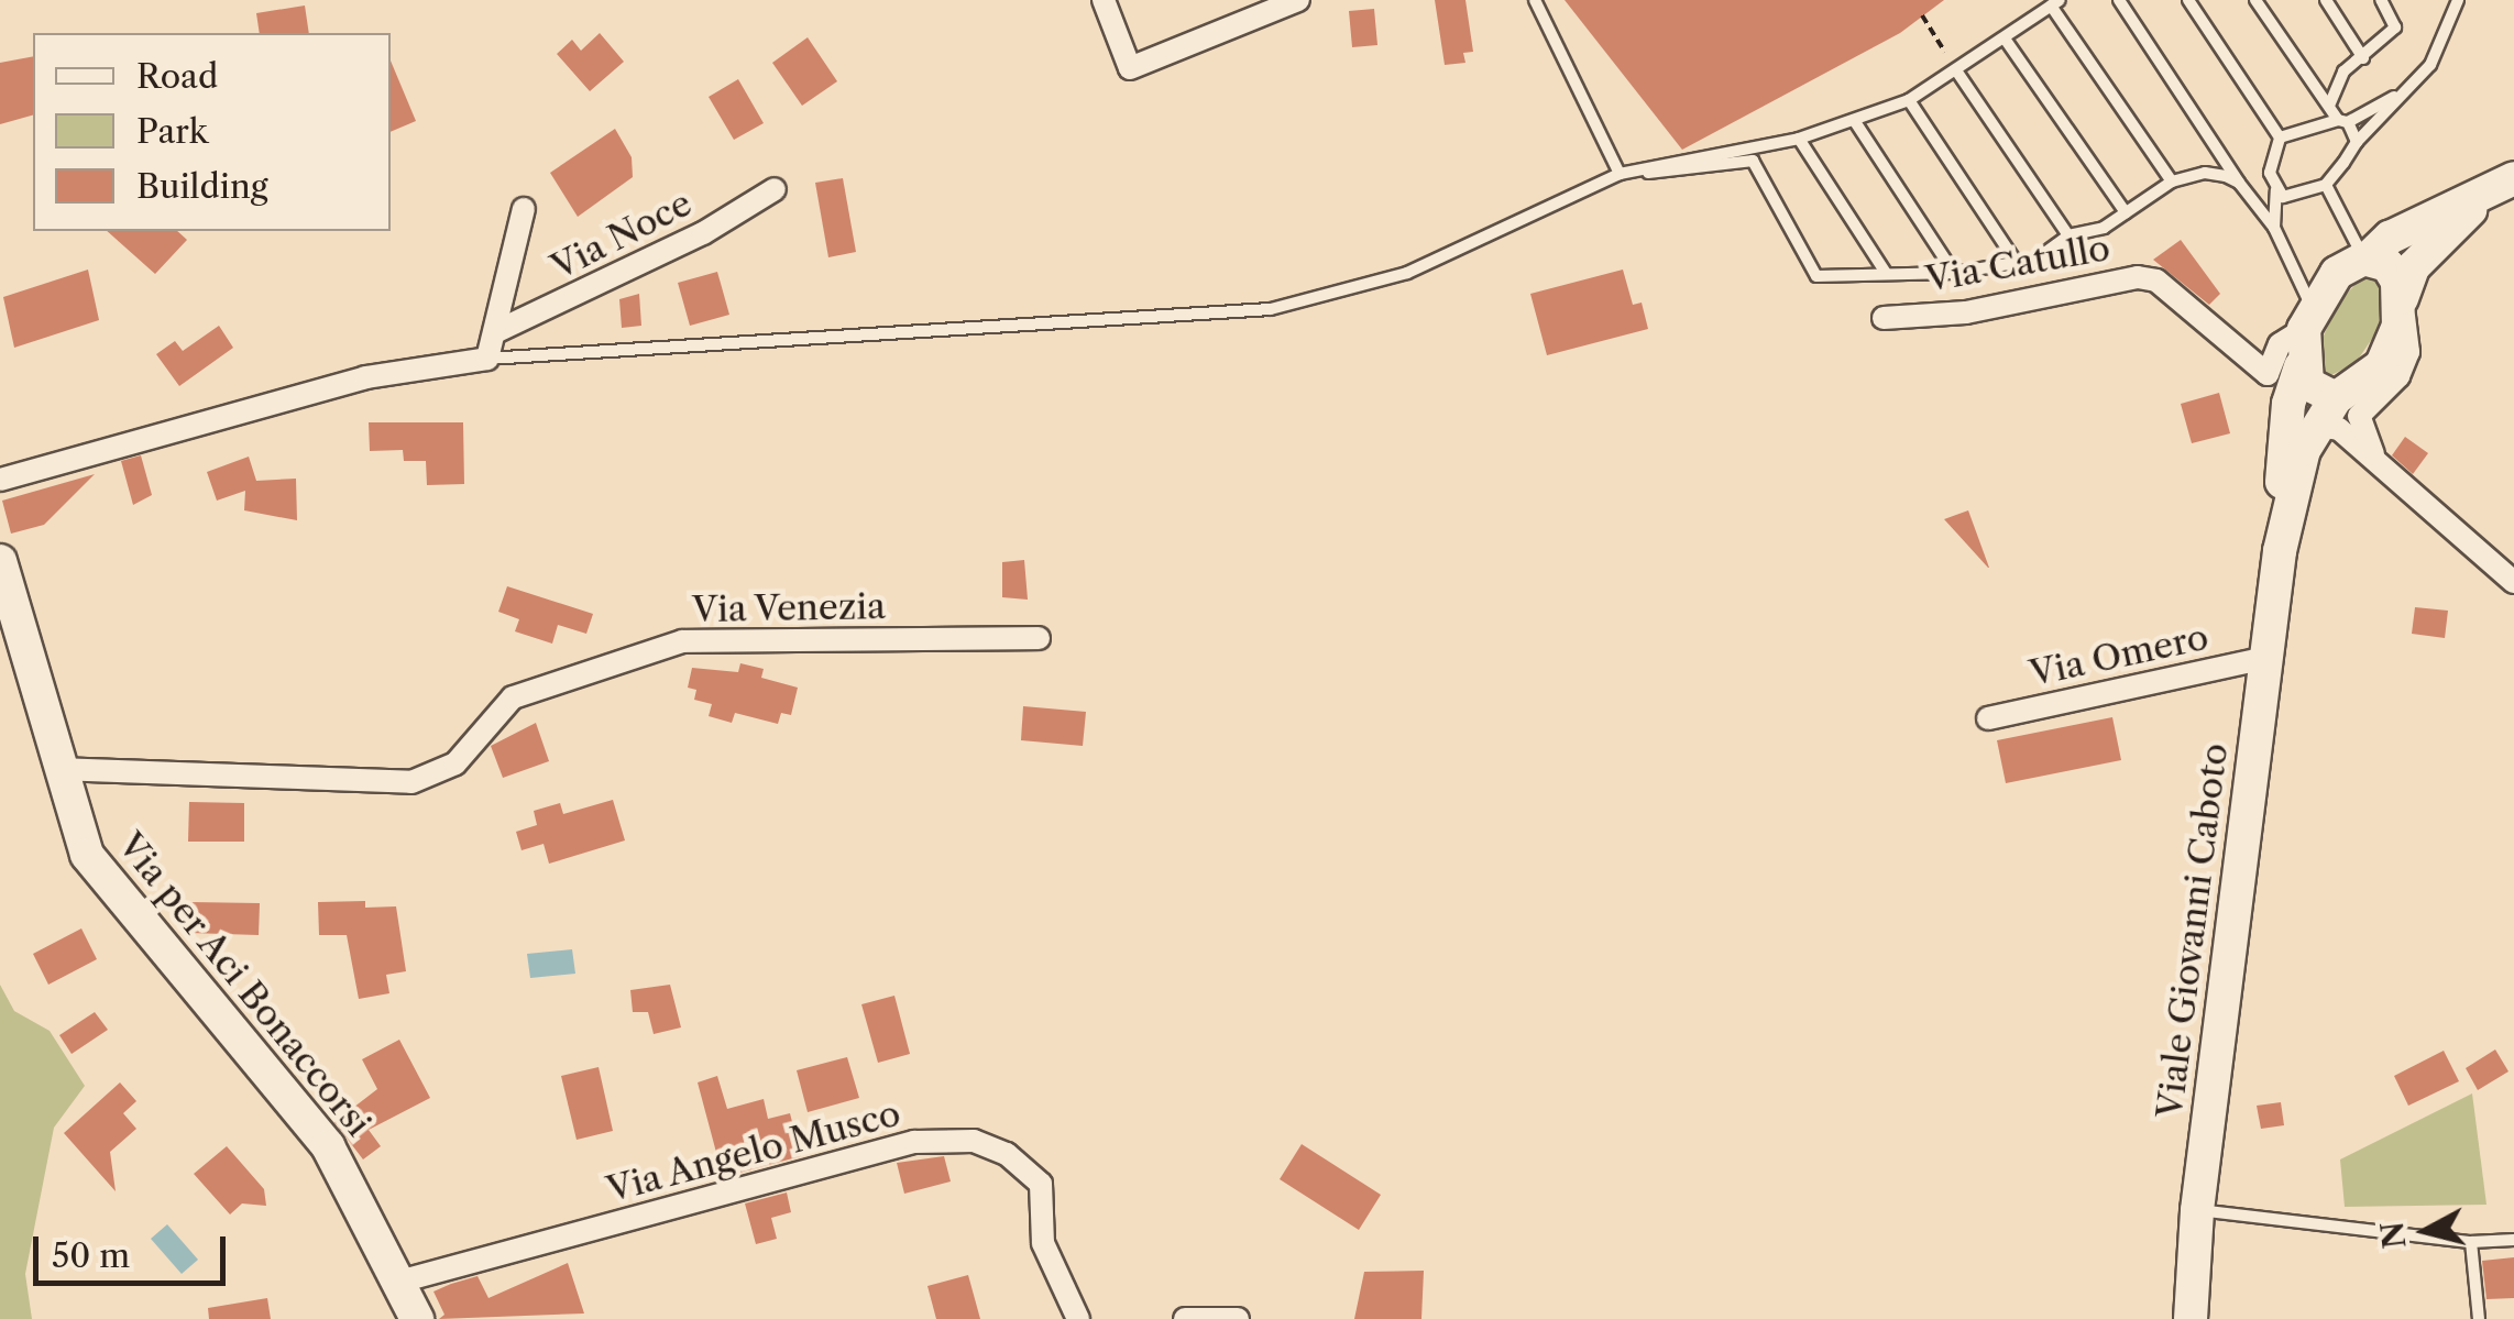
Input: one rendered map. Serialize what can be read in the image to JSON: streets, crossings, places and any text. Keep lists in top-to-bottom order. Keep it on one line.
{"streets":{"main road":["Viale Giovanni Caboto","Via per Aci Bonaccorsi"],"street":["Via Noce","Via Catullo","Via Venezia","Via Omero","Via Angelo Musco"]},"crossings":[["Via Venezia","Via per Aci Bonaccorsi"],["Via Omero","Viale Giovanni Caboto"],["Via per Aci Bonaccorsi","Via Angelo Musco"]],"legend":["Road","Park","Building"],"scale_bar":"50 m","north":"left"}
